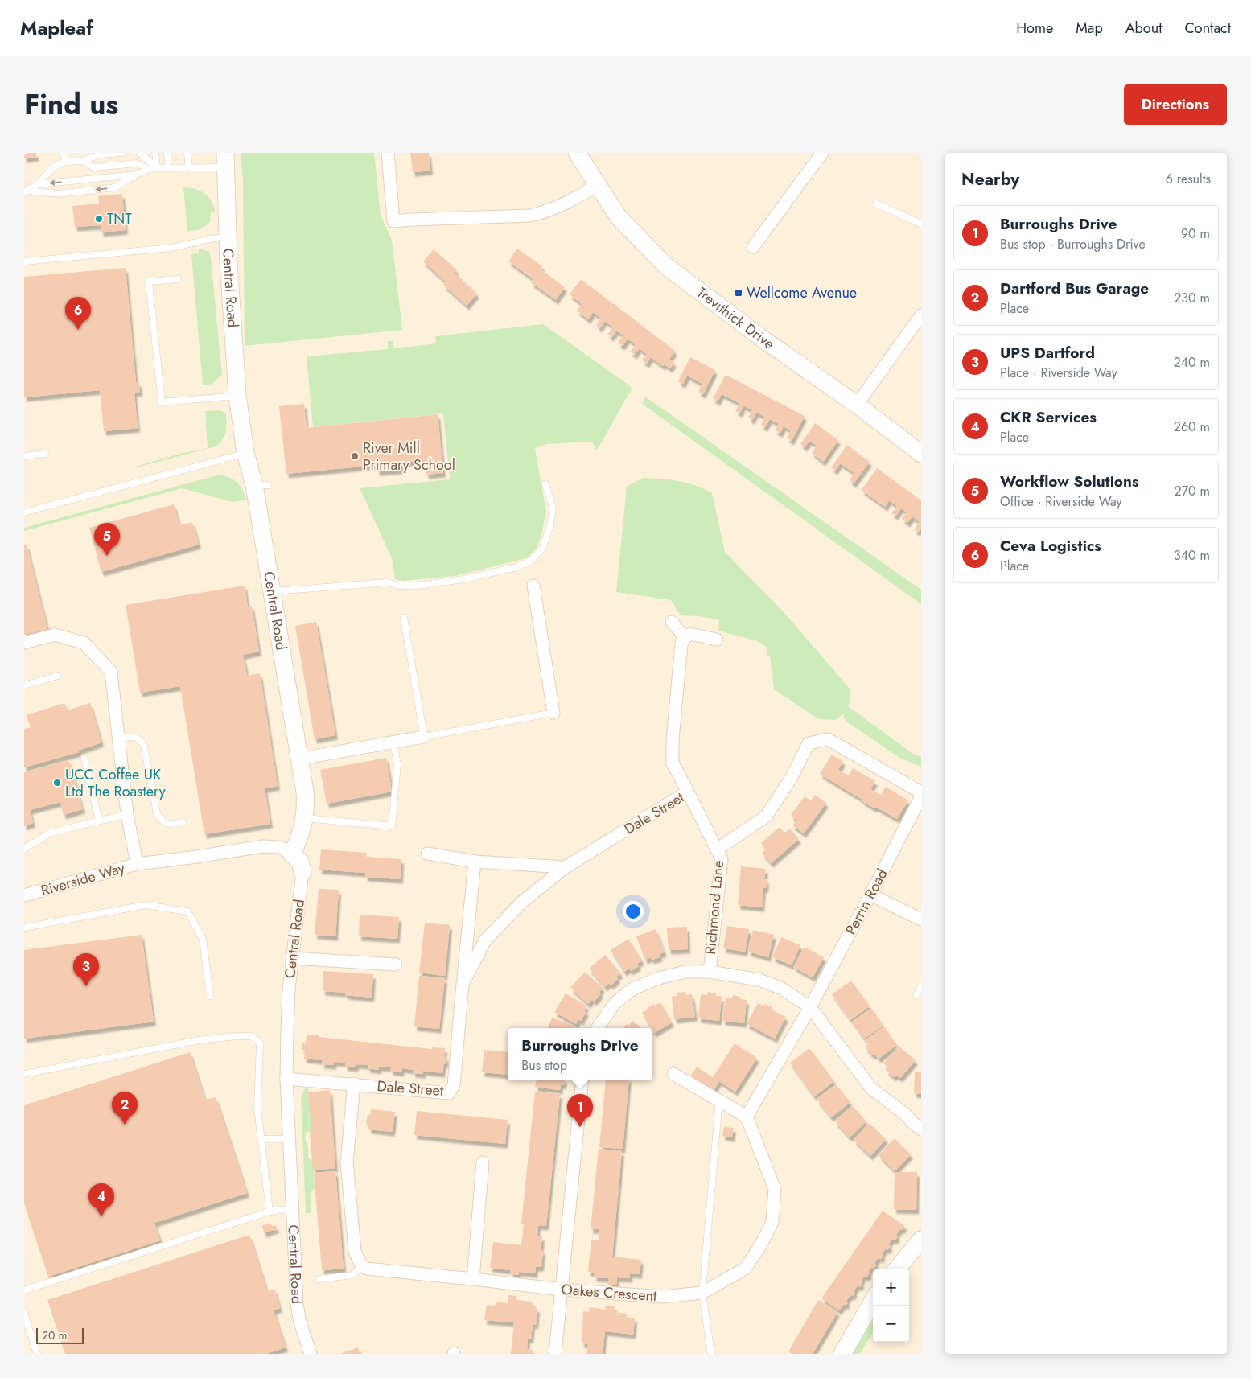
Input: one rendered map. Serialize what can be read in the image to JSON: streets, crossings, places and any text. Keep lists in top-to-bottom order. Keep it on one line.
{"streets":{"street":["Central Road","Trevithick Drive","Dale Street","Riverside Way","Perrin Road","Richmond Lane","Oakes Crescent"]},"crossings":[["Central Road","Dale Street"],["Dale Street","Richmond Lane"]],"places":{"other":["TNT","River Mill Primary School","UCC Coffee UK Ltd The Roastery"],"transit":["Wellcome Avenue"]},"scale_bar":"20 m","page":{"header":"Mapleaf","nav":["Home","Map","About","Contact"],"title":"Find us","buttons":"Directions","heading":["Nearby","6 results"],"list":[{"mark":"1","name":"Burroughs Drive","note":"Bus stop · Burroughs Drive","value":"90 m"},{"mark":"2","name":"Dartford Bus Garage","note":"Place","value":"230 m"},{"mark":"3","name":"UPS Dartford","note":"Place · Riverside Way","value":"240 m"},{"mark":"4","name":"CKR Services","note":"Place","value":"260 m"},{"mark":"5","name":"Workflow Solutions","note":"Office · Riverside Way","value":"270 m"},{"mark":"6","name":"Ceva Logistics","note":"Place","value":"340 m"}],"pins":["6","5","3","2","1","4"],"popup":["Burroughs Drive","Bus stop"],"map_buttons":["+","−"],"scale":"20 m"}}
